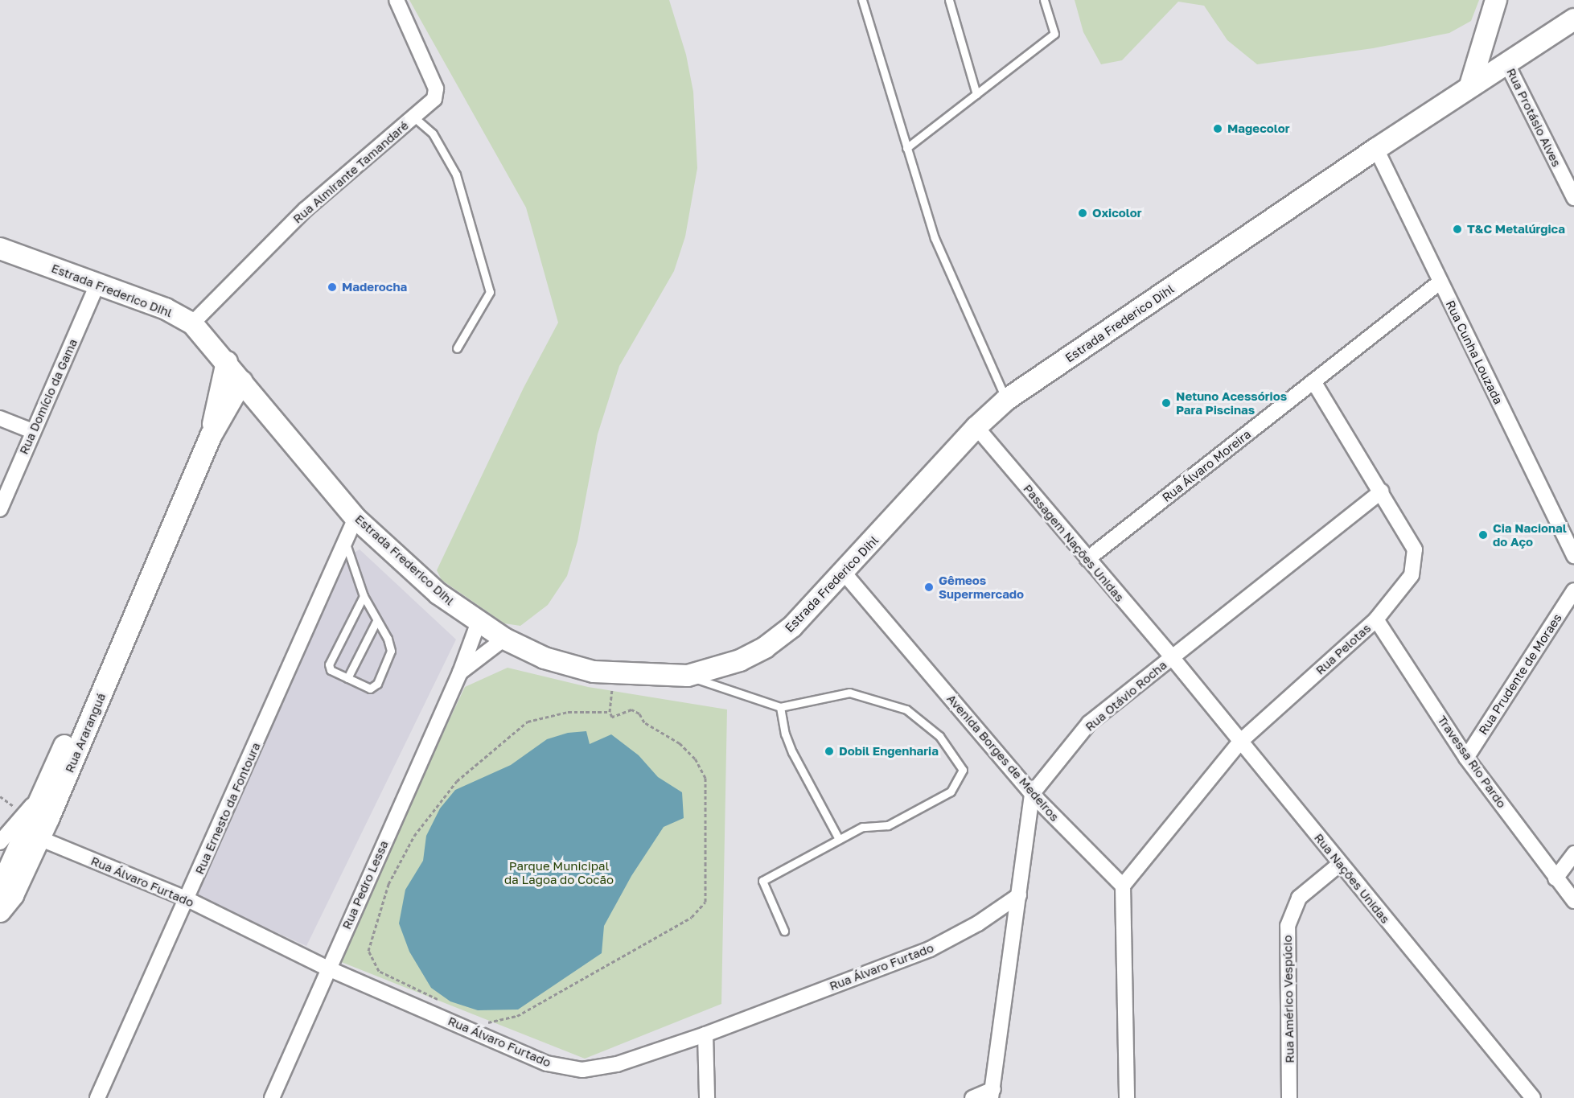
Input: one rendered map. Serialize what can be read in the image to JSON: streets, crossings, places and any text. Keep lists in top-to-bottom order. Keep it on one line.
{"streets":{"main road":["Estrada Frederico Dihl","Rua Araranguá"],"street":["Rua Protásio Alves","Rua Almirante Tamandaré","Rua Cunha Louzada","Rua Domício da Gama","Rua Álvaro Moreira","Passagem Nações Unidas","Rua Pelotas","Rua Prudente de Moraes","Rua Otávio Rocha","Avenida Borges de Medeiros","Travessa Rio Pardo","Rua Ernesto da Fontoura","Rua Nações Unidas","Rua Álvaro Furtado","Rua Pedro Lessa","Rua Américo Vespúcio"]},"crossings":[["Rua Protásio Alves","Estrada Frederico Dihl"],["Rua Almirante Tamandaré","Estrada Frederico Dihl"],["Estrada Frederico Dihl","Rua Cunha Louzada"],["Estrada Frederico Dihl","Rua Domício da Gama"],["Estrada Frederico Dihl","Passagem Nações Unidas"],["Estrada Frederico Dihl","Rua Araranguá"],["Estrada Frederico Dihl","Avenida Borges de Medeiros"],["Estrada Frederico Dihl","Rua Ernesto da Fontoura"],["Estrada Frederico Dihl","Rua Pedro Lessa"],["Rua Cunha Louzada","Rua Álvaro Moreira"],["Rua Álvaro Moreira","Passagem Nações Unidas"],["Rua Álvaro Moreira","Rua Pelotas"],["Passagem Nações Unidas","Rua Otávio Rocha"],["Passagem Nações Unidas","Rua Nações Unidas"],["Rua Pelotas","Rua Otávio Rocha"],["Rua Pelotas","Avenida Borges de Medeiros"],["Rua Pelotas","Travessa Rio Pardo"],["Rua Pelotas","Rua Nações Unidas"],["Rua Prudente de Moraes","Travessa Rio Pardo"],["Rua Otávio Rocha","Avenida Borges de Medeiros"],["Rua Otávio Rocha","Rua Nações Unidas"],["Rua Araranguá","Rua Álvaro Furtado"],["Rua Ernesto da Fontoura","Rua Álvaro Furtado"],["Rua Nações Unidas","Rua Américo Vespúcio"],["Rua Álvaro Furtado","Rua Pedro Lessa"]],"parks":["Parque Municipal da Lagoa do Cocão"],"places":["Magecolor","Oxicolor","T&C Metalúrgica","Maderocha","Netuno Acessórios Para Piscinas","Cia Nacional do Aço","Gêmeos Supermercado","Dobil Engenharia"]}
